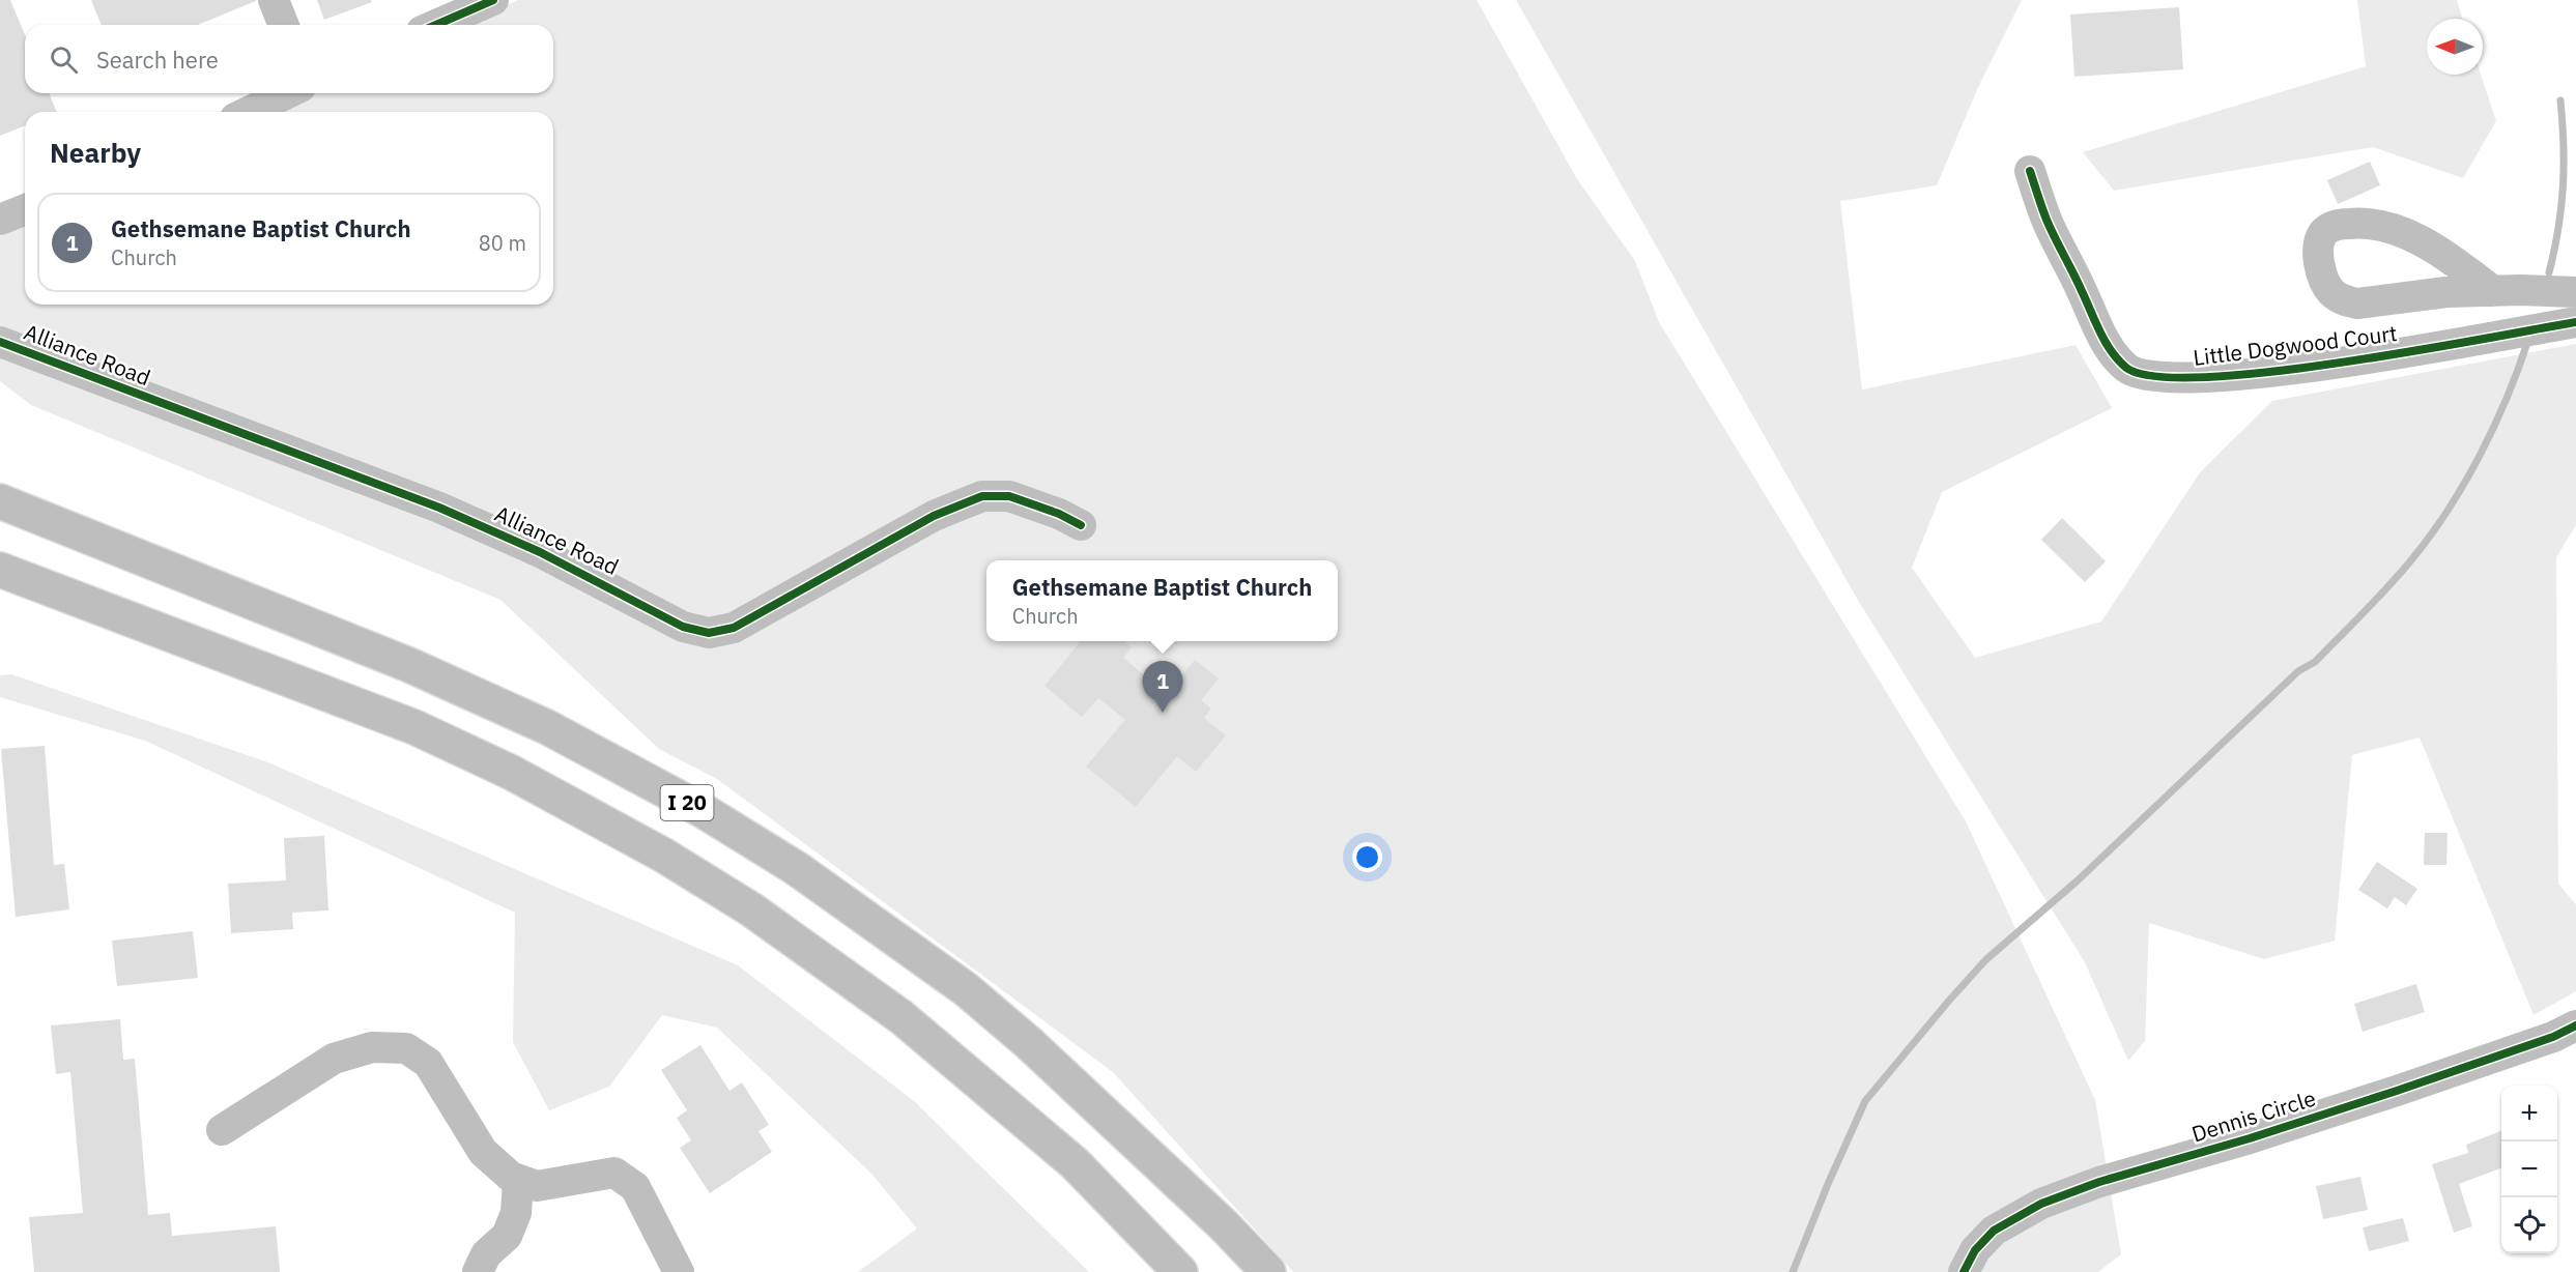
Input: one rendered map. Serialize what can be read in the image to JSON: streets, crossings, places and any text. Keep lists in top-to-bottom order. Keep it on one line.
{"streets":{"highway":["I 20"],"street":["Little Dogwood Court","Alliance Road","Dennis Circle"]},"north":"left","page":{"search":"Search here","heading":"Nearby","list":[{"mark":"1","name":"Gethsemane Baptist Church","note":"Church","value":"80 m"}],"popup":["Gethsemane Baptist Church","Church"],"pins":"1","map_buttons":["+","−"]}}
